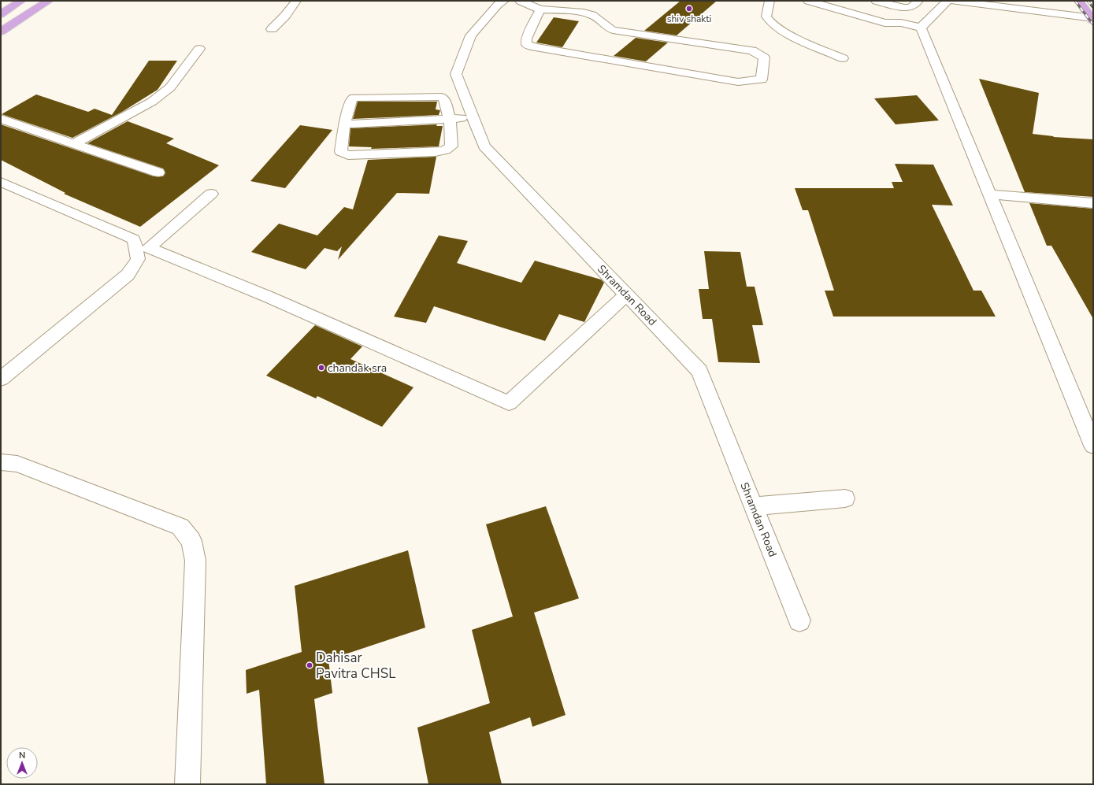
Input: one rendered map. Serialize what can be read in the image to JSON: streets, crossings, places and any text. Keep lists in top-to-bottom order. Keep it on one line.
{"streets":{"street":["Shramdan Road"]},"places":["shiv shakti","chandak sra","Dahisar Pavitra CHSL"],"north":"top"}
